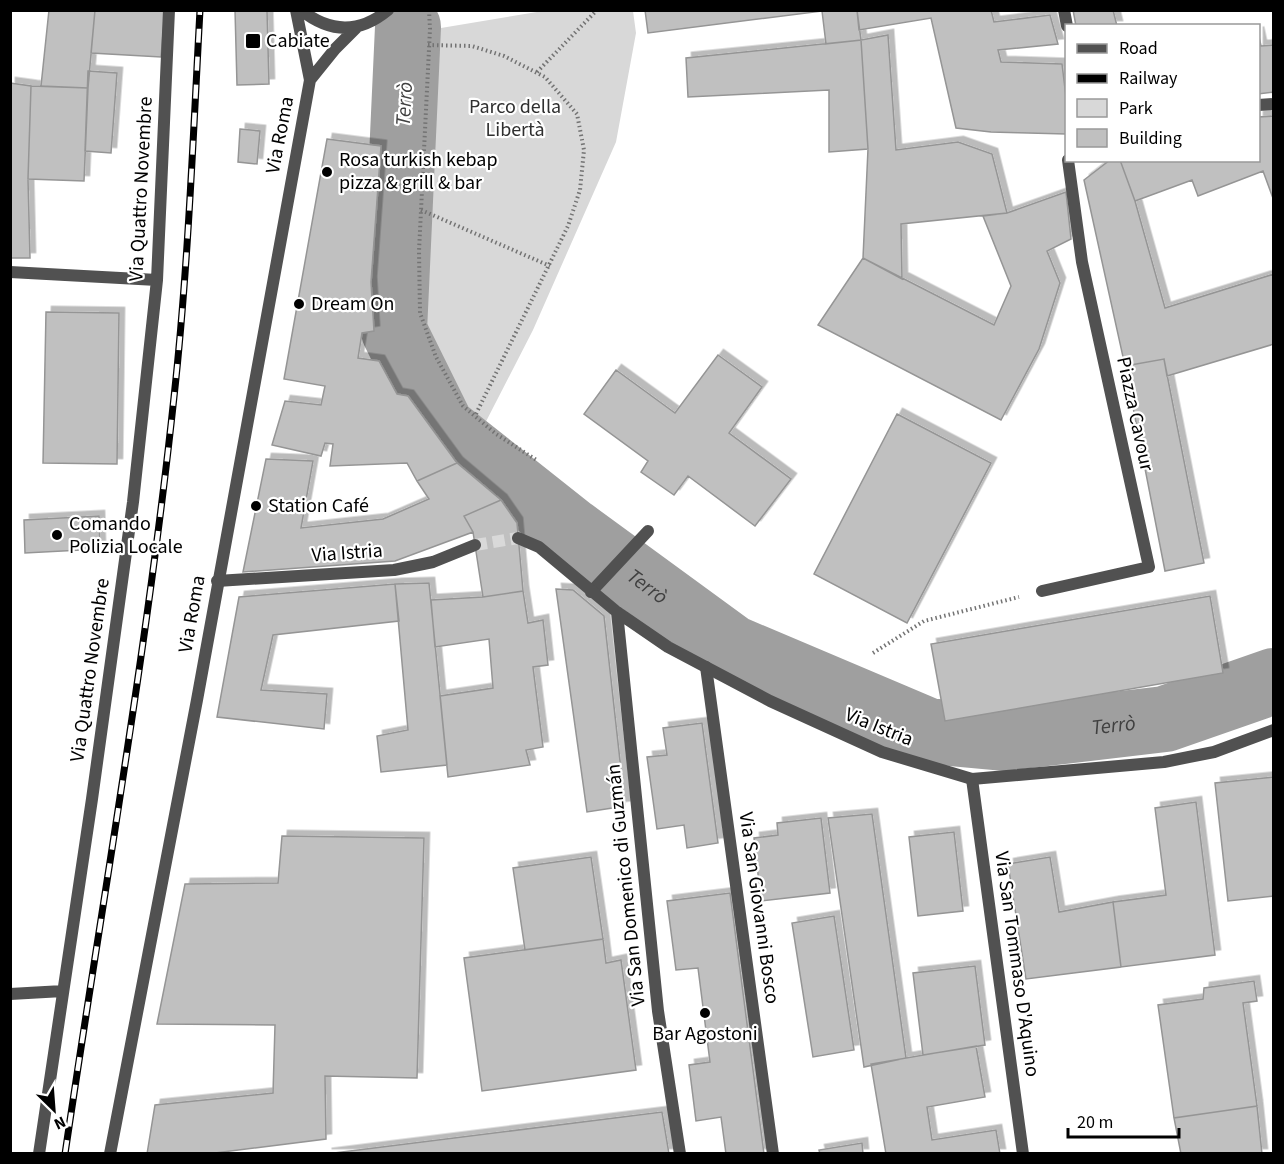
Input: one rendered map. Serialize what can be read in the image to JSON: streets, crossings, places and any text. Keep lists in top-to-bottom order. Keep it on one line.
{"streets":{"street":["Via Roma","Via Quattro Novembre","Piazza Cavour","Via Istria","Via San Domenico di Guzmán","Via San Giovanni Bosco","Via San Tommaso D'Aquino"]},"crossings":[["Via Roma","Via Istria"],["Via Istria","Via San Domenico di Guzmán"],["Via Istria","Via San Giovanni Bosco"],["Via Istria","Via San Tommaso D'Aquino"]],"water":["Terrò"],"parks":["Parco della Libertà"],"places":{"transit":["Cabiate"],"other":["Rosa turkish kebap pizza & grill & bar","Dream On","Station Café","Comando Polizia Locale","Bar Agostoni"]},"legend":["Road","Railway","Park","Building"],"scale_bar":"20 m","north":"bottom right"}
